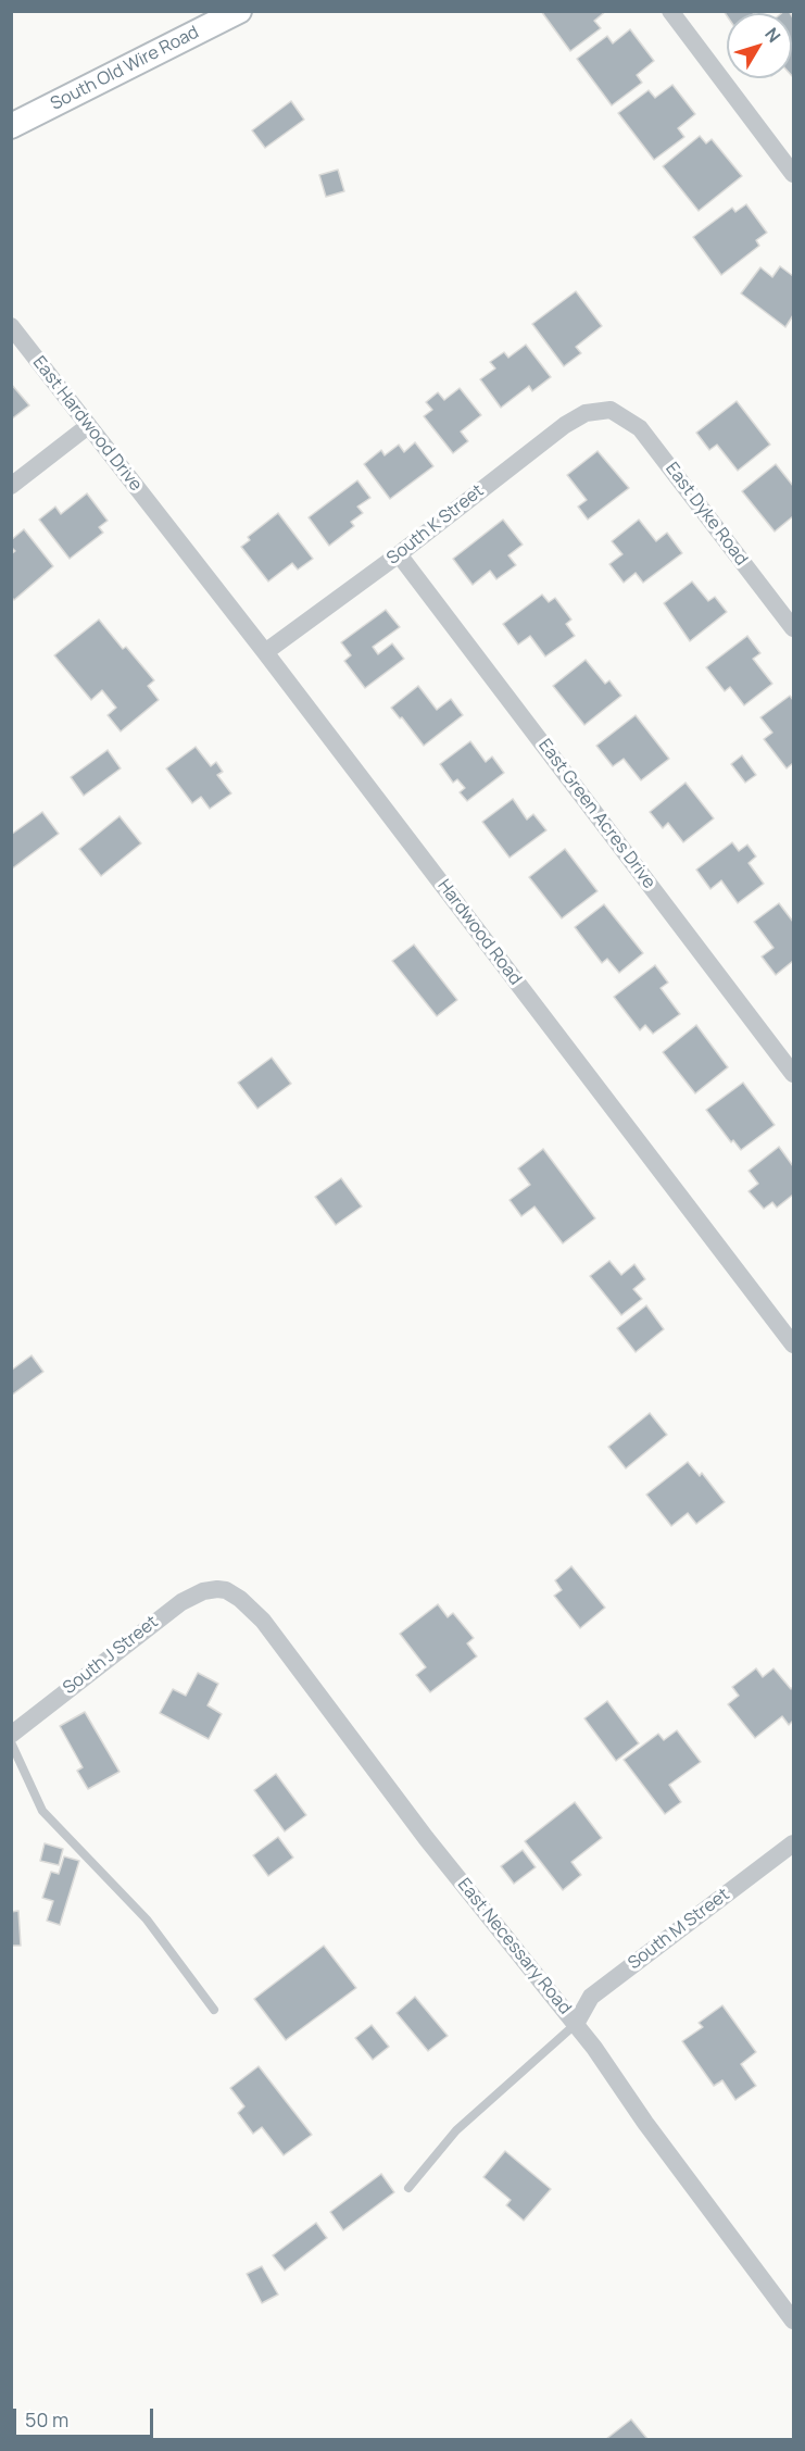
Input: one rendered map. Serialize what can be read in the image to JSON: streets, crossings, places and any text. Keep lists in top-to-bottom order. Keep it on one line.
{"streets":{"street":["South Old Wire Road","East Hardwood Drive","East Dyke Road","South K Street","East Green Acres Drive","Hardwood Road","South J Street","South M Street","East Necessary Road"]},"crossings":[["East Hardwood Drive","Hardwood Road"],["East Dyke Road","South K Street"],["South K Street","East Green Acres Drive"],["South K Street","Hardwood Road"],["South J Street","East Necessary Road"],["South M Street","East Necessary Road"]],"scale_bar":"50 m","north":"top right"}
